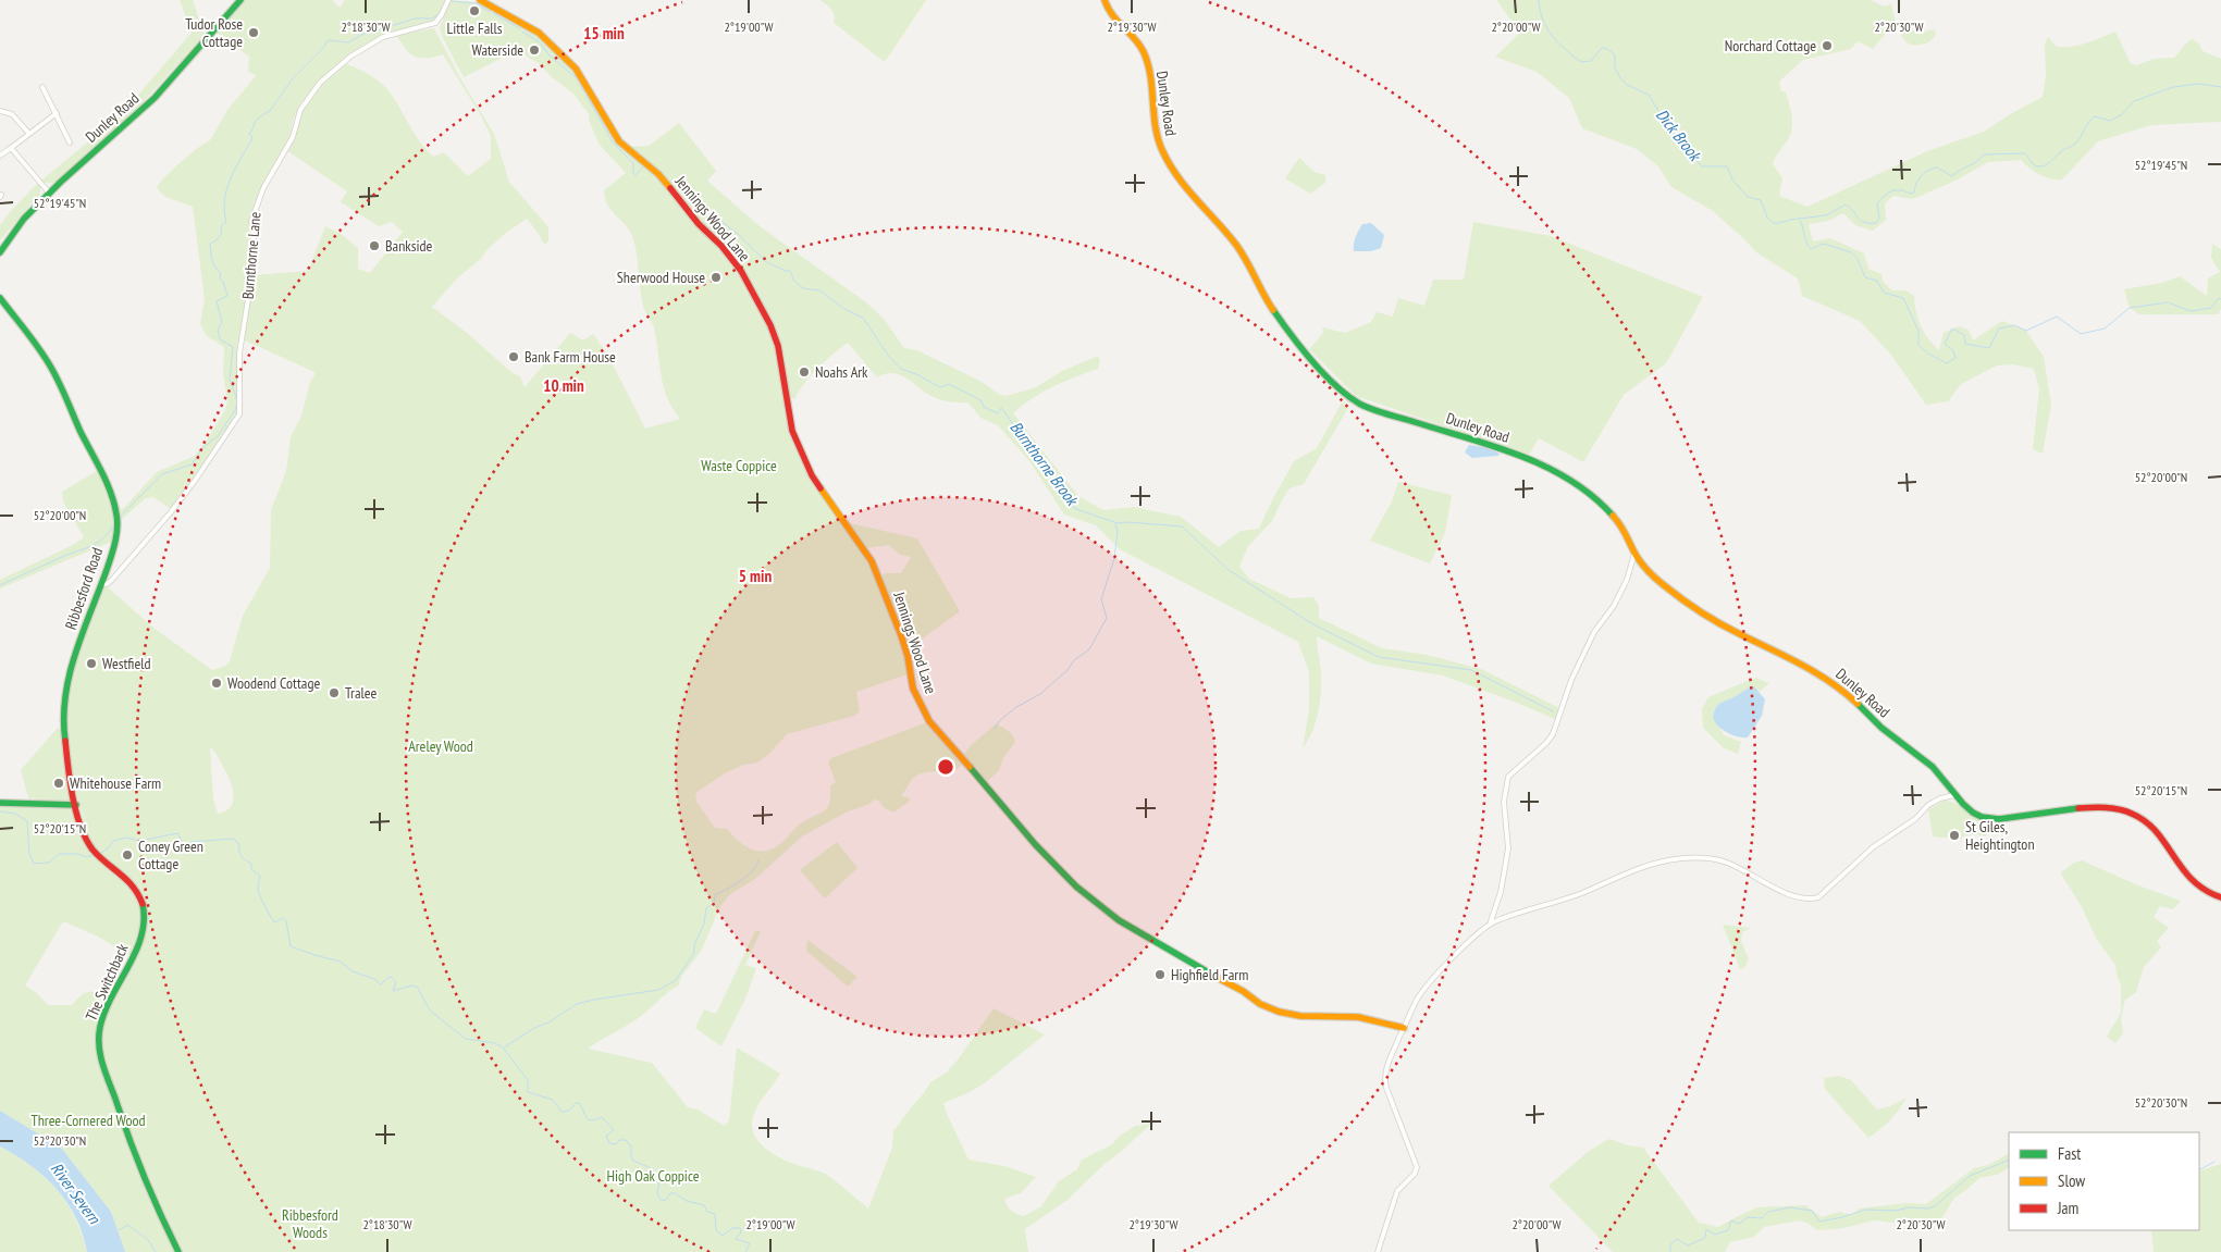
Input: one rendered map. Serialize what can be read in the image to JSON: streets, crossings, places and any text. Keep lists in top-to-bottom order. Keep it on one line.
{"streets":{"street":["Dunley Road","Jennings Wood Lane","Burnthorne Lane","Ribbesford Road","The Switchback"]},"crossings":[["Burnthorne Lane","Ribbesford Road"],["Ribbesford Road","The Switchback"]],"water":["Dick Brook","Burnthorne Brook","River Severn"],"parks":["Waste Coppice","Areley Wood","Three-Cornered Wood","High Oak Coppice","Ribbesford Woods"],"places":["Little Falls","Tudor Rose Cottage","Norchard Cottage","Waterside","Bankside","Sherwood House","Bank Farm House","Noahs Ark","Westfield","Woodend Cottage","Tralee","Whitehouse Farm","St Giles, Heightington","Coney Green Cottage","Highfield Farm"],"legend":["Fast","Slow","Jam"],"coordinates":["2°18'30\"W","2°19'00\"W","2°19'30\"W","2°20'00\"W","2°20'30\"W","52°19'45\"N","52°20'00\"N","52°20'15\"N","52°20'30\"N"],"rings":["15 min","10 min","5 min"]}
